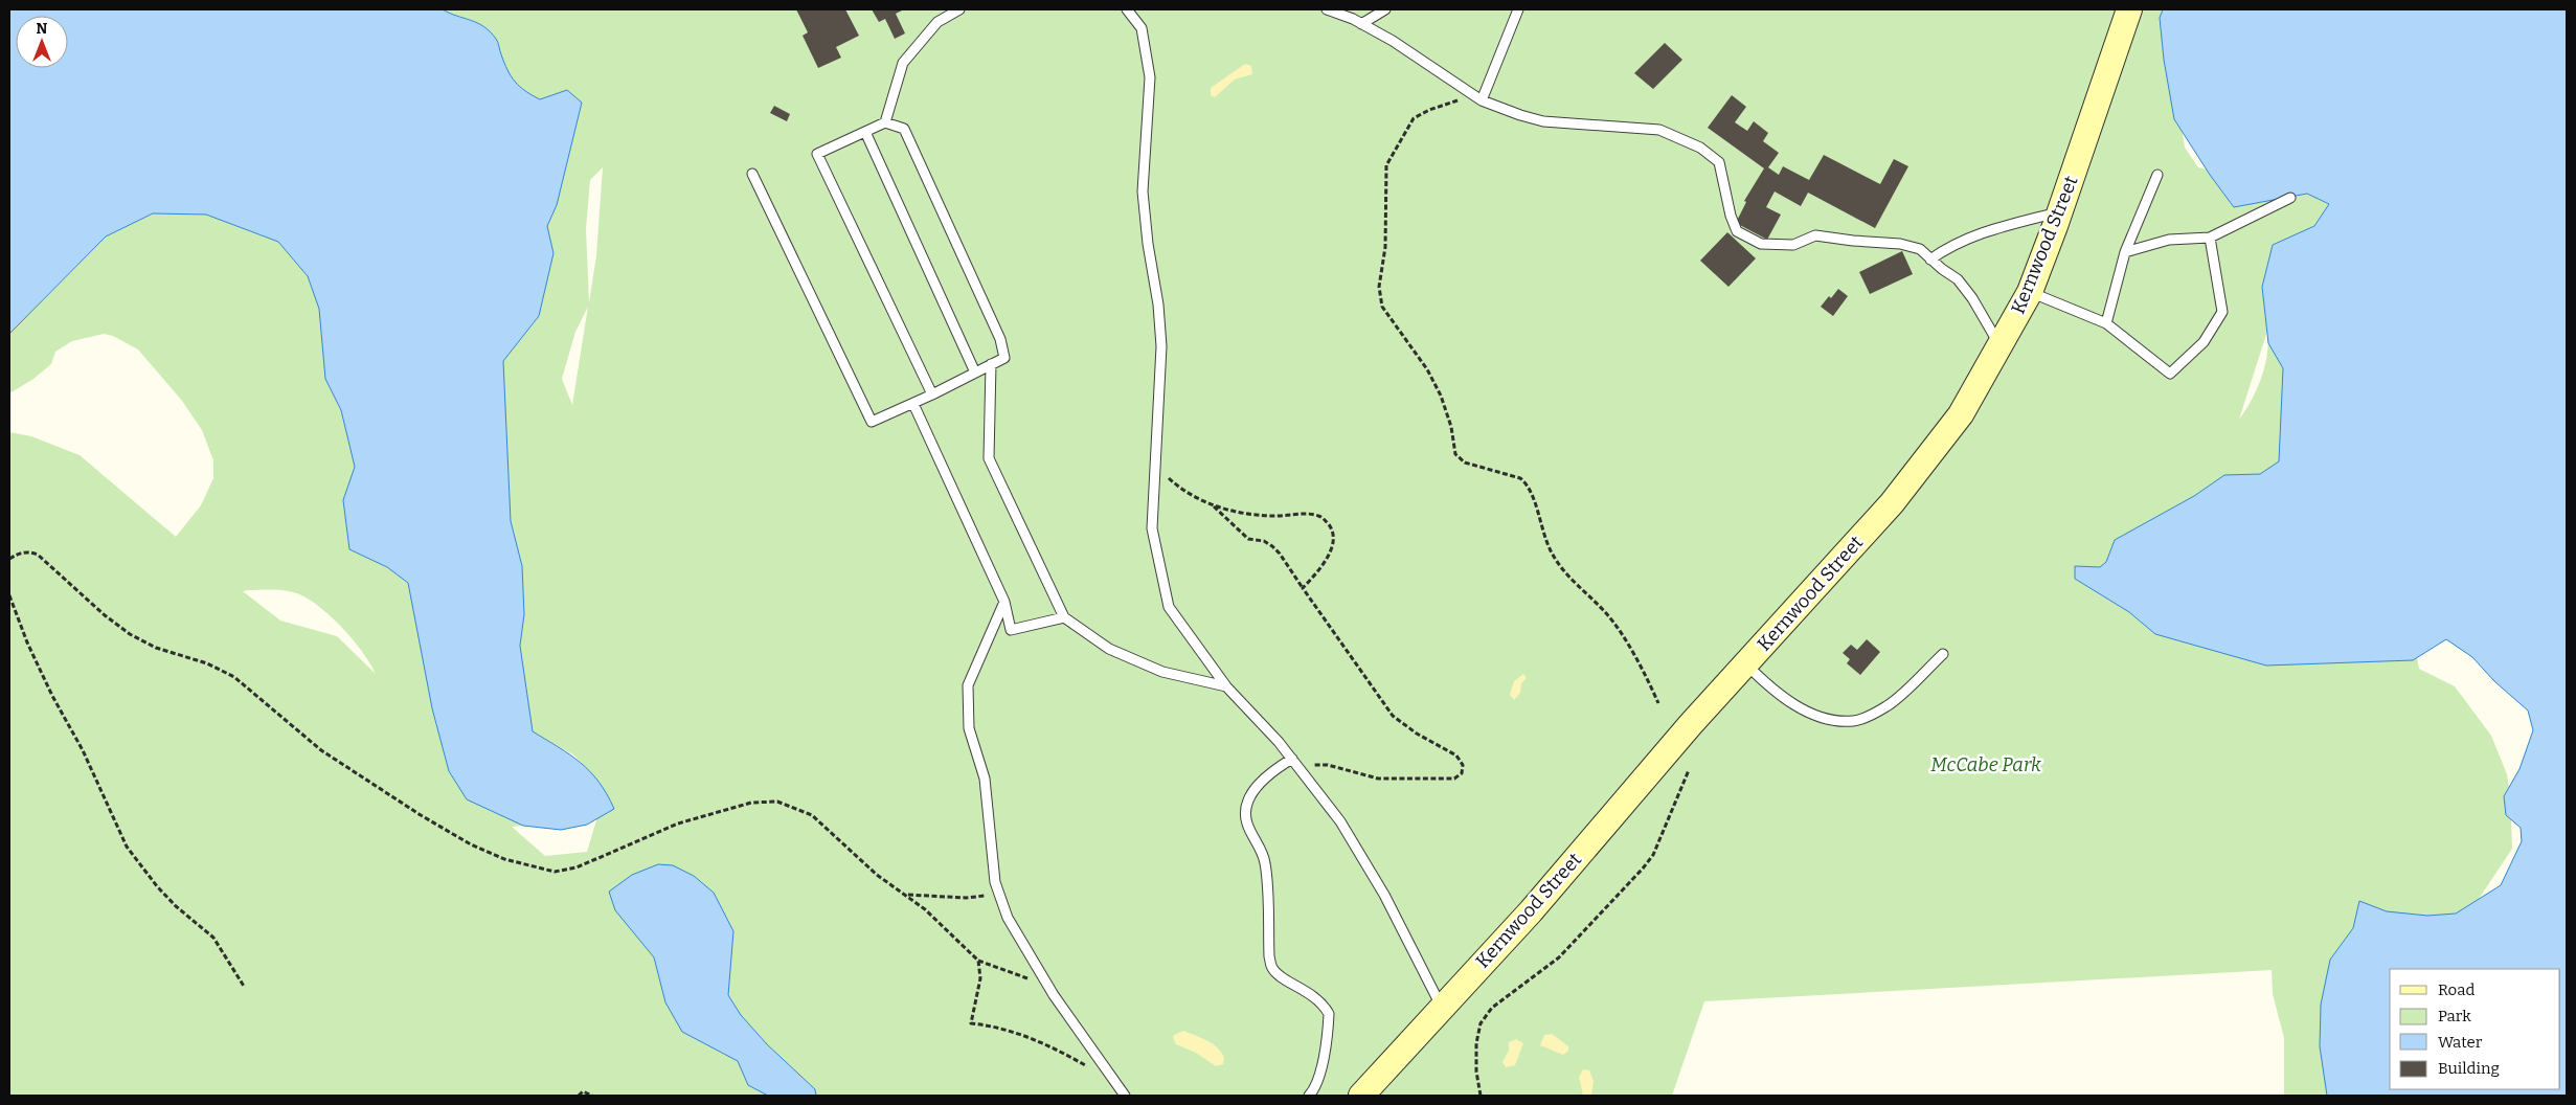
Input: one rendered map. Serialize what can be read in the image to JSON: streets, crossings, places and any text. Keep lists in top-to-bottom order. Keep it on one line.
{"streets":{"main road":["Kernwood Street"]},"parks":["McCabe Park"],"legend":["Road","Park","Water","Building"],"north":"top"}
